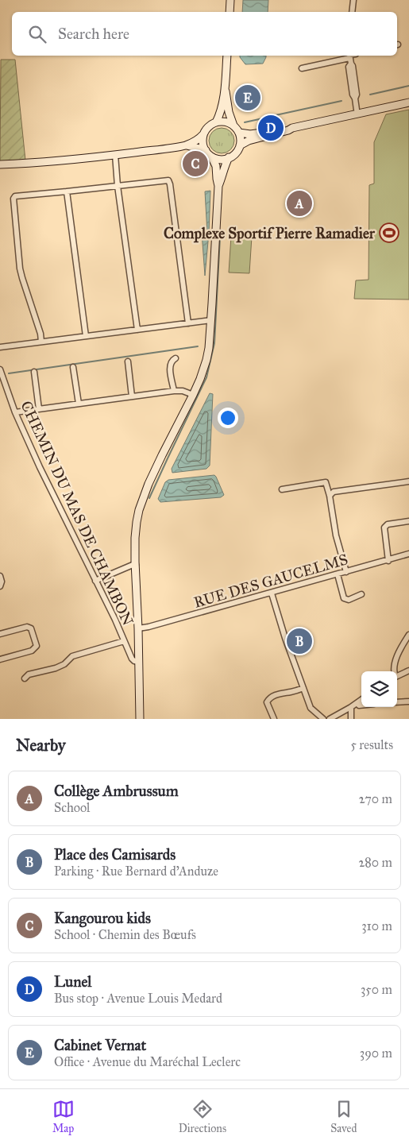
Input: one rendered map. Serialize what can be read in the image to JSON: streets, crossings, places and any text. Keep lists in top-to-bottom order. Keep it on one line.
{"streets":{"street":["CHEMIN DU MAS DE CHAMBON","RUE DES GAUCELMS"]},"places":{"sports":["Complexe Sportif Pierre Ramadier"]},"page":{"search":"Search here","pins":["E","D","C","A","B"],"heading":["Nearby","5 results"],"list":[{"mark":"A","name":"Collège Ambrussum","note":"School","value":"270 m"},{"mark":"B","name":"Place des Camisards","note":"Parking · Rue Bernard d'Anduze","value":"280 m"},{"mark":"C","name":"Kangourou kids","note":"School · Chemin des Bœufs","value":"310 m"},{"mark":"D","name":"Lunel","note":"Bus stop · Avenue Louis Medard","value":"350 m"},{"mark":"E","name":"Cabinet Vernat","note":"Office · Avenue du Maréchal Leclerc","value":"390 m"}],"nav":["Map","Directions","Saved"]}}
